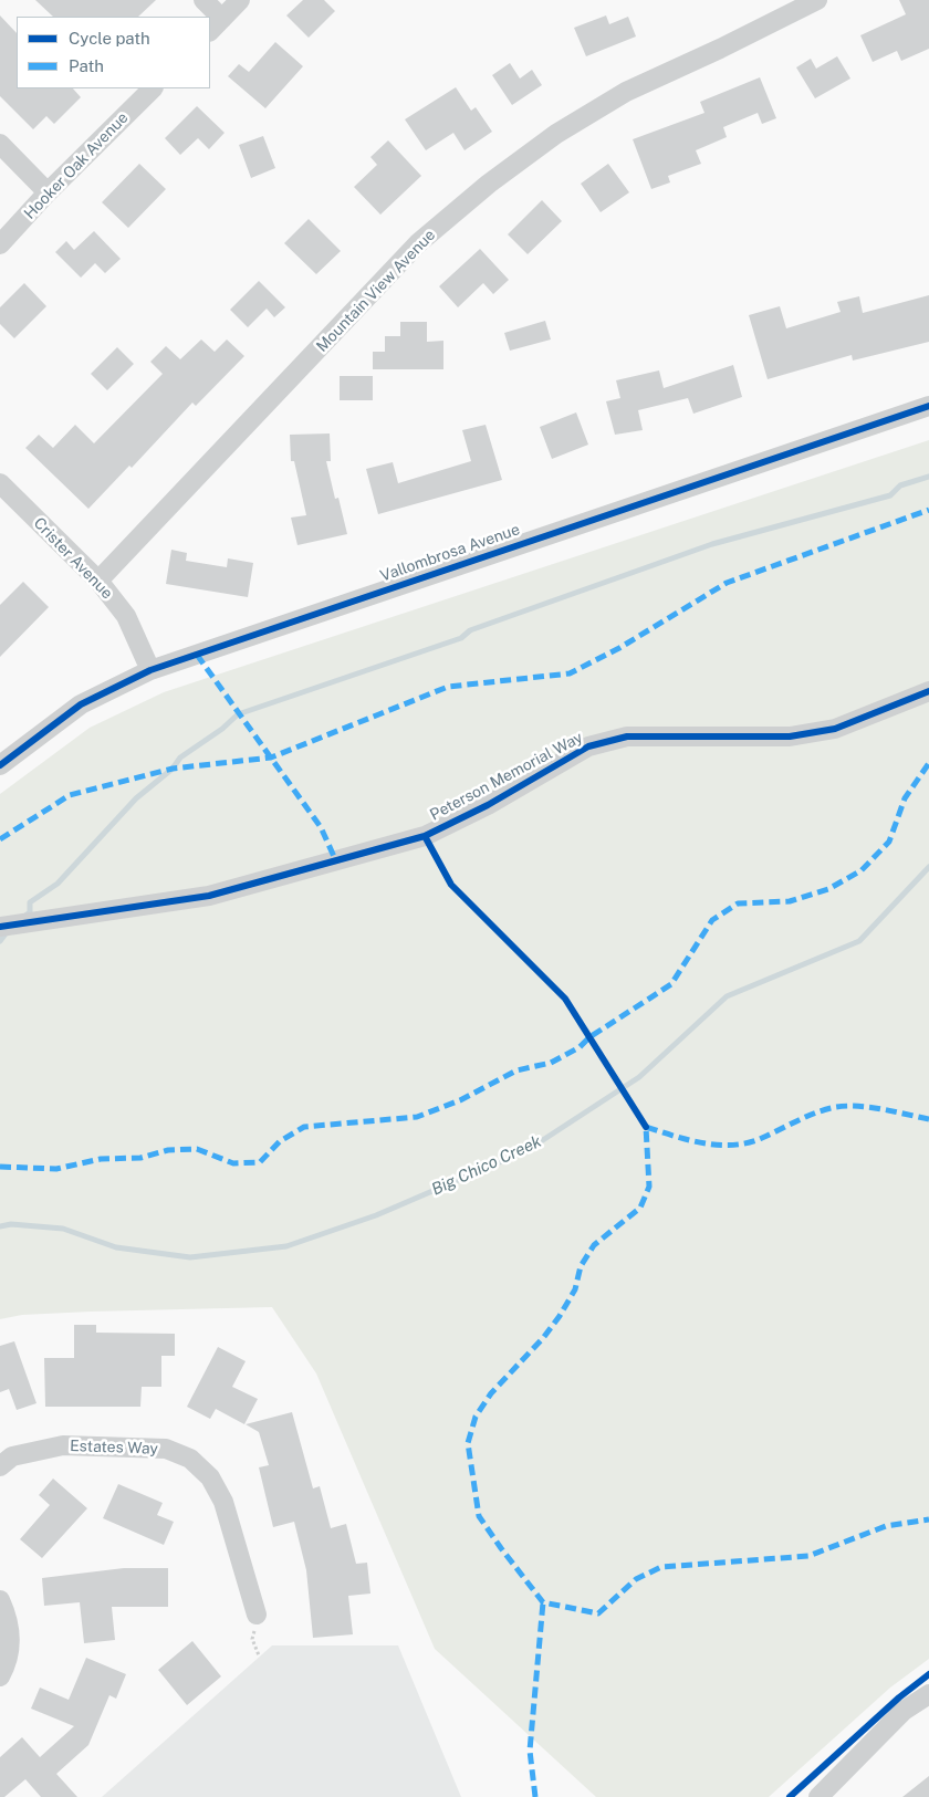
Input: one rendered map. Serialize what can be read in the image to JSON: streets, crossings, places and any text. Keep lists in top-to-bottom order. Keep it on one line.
{"streets":{"street":["Hooker Oak Avenue","Mountain View Avenue","Vallombrosa Avenue","Crister Avenue","Peterson Memorial Way","Estates Way"]},"crossings":[["Mountain View Avenue","Crister Avenue"],["Vallombrosa Avenue","Crister Avenue"]],"water":["Big Chico Creek"],"legend":["Cycle path","Path"]}
